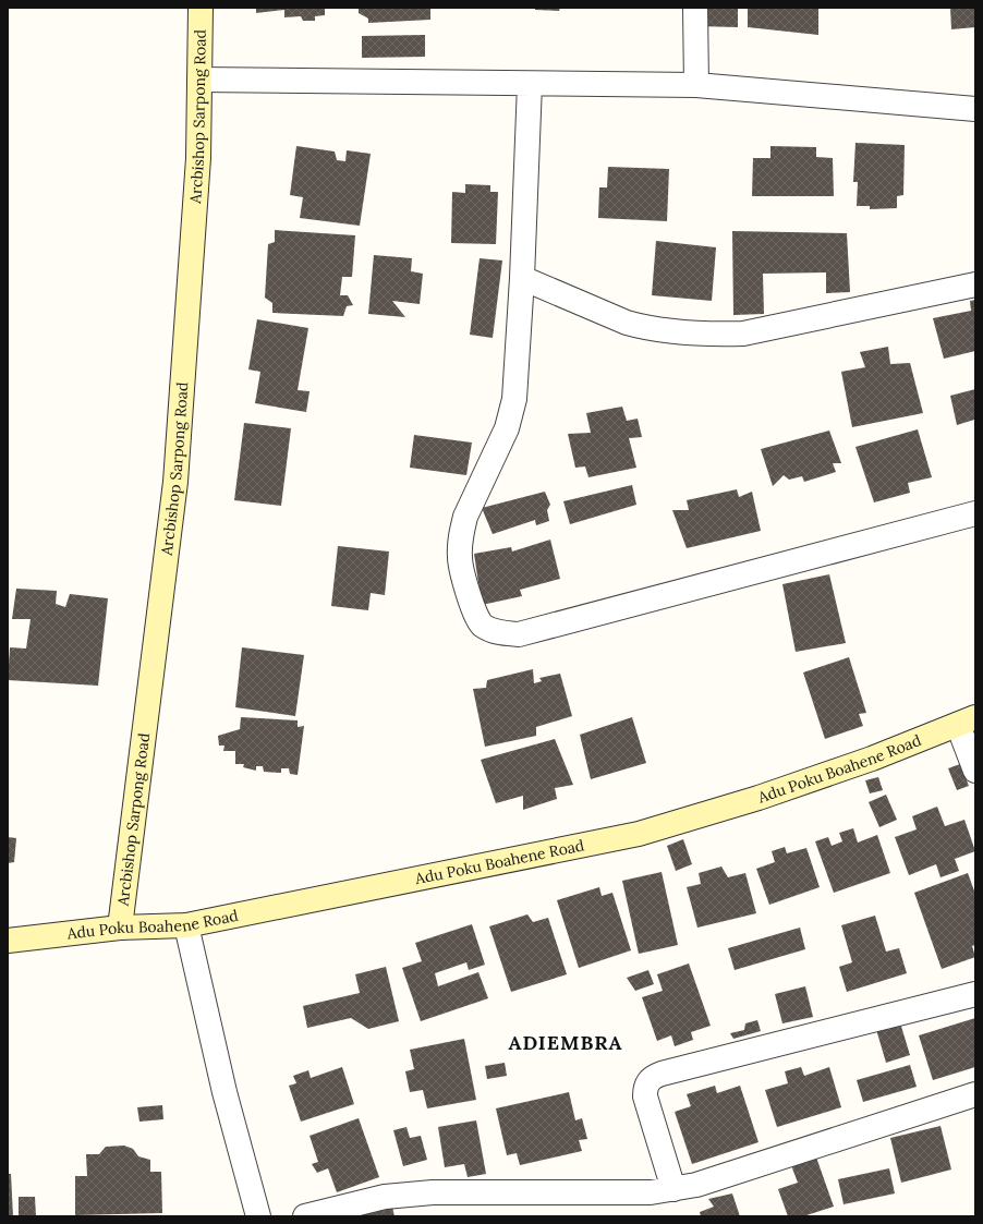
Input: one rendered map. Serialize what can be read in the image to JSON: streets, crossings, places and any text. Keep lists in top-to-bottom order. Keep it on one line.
{"streets":{"street":["Arcbishop Sarpong Road","Adu Poku Boahene Road"]},"crossings":[["Arcbishop Sarpong Road","Adu Poku Boahene Road"]],"districts":["ADIEMBRA"]}
